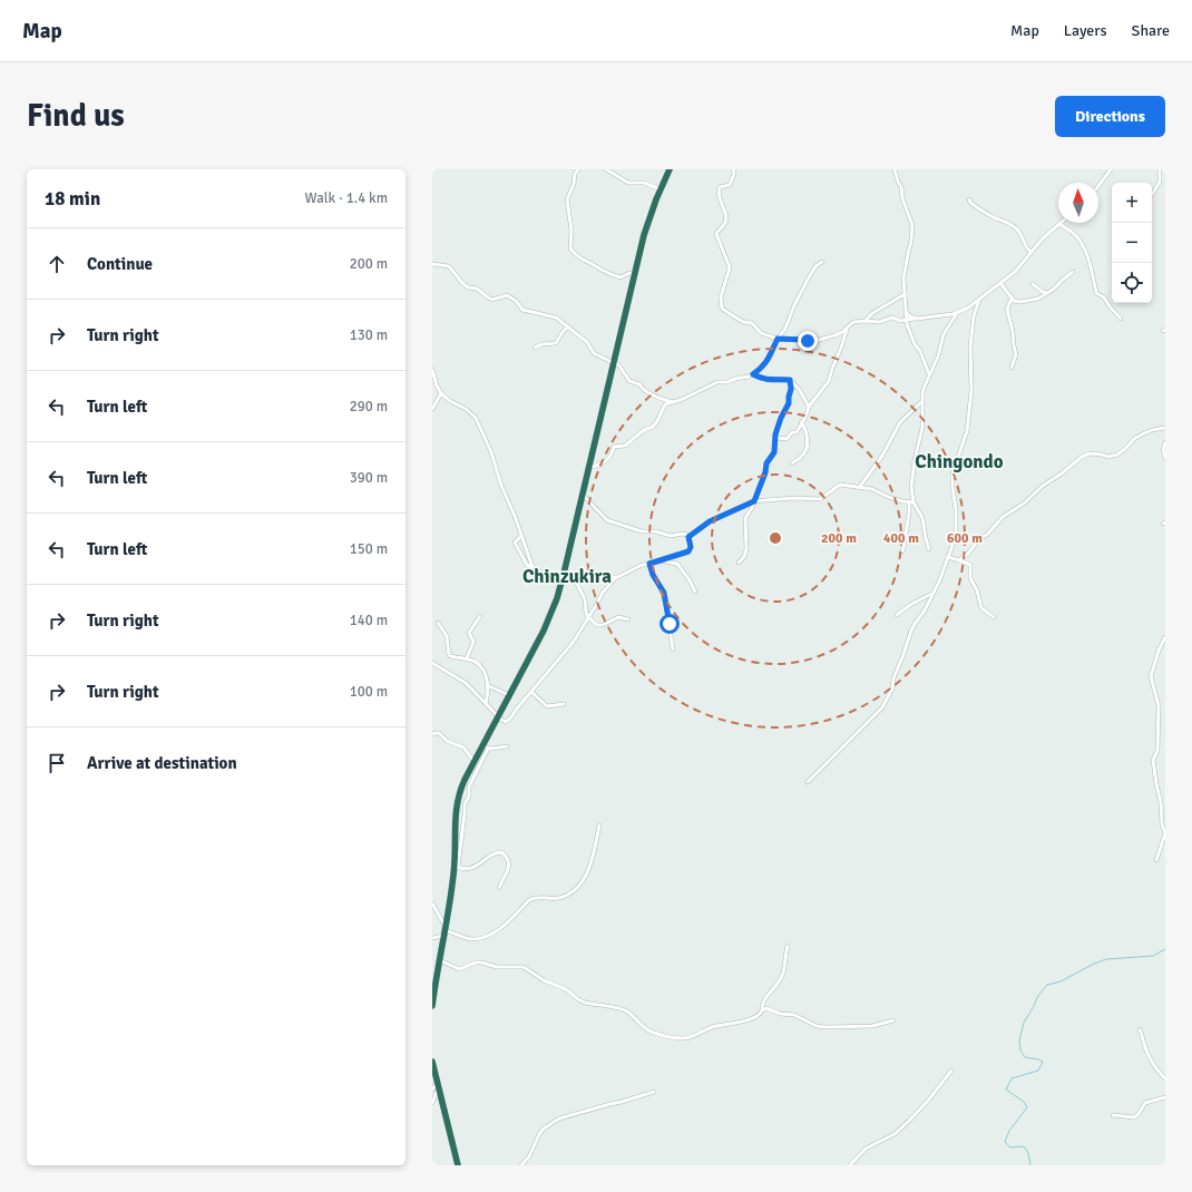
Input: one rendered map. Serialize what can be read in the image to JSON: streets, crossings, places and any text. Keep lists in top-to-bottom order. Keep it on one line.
{"districts":["Chingondo","Chinzukira"],"north":"top","page":{"header":"Map","nav":["Map","Layers","Share"],"buttons":"Directions","title":"Find us","heading":["18 min","Walk · 1.4 km"],"map_buttons":["+","−"],"list":[["Continue","200 m"],["Turn right","130 m"],["Turn left","290 m"],["Turn left","390 m"],["Turn left","150 m"],["Turn right","140 m"],["Turn right","100 m"],"Arrive at destination"]},"rings":["200 m","400 m","600 m"]}
